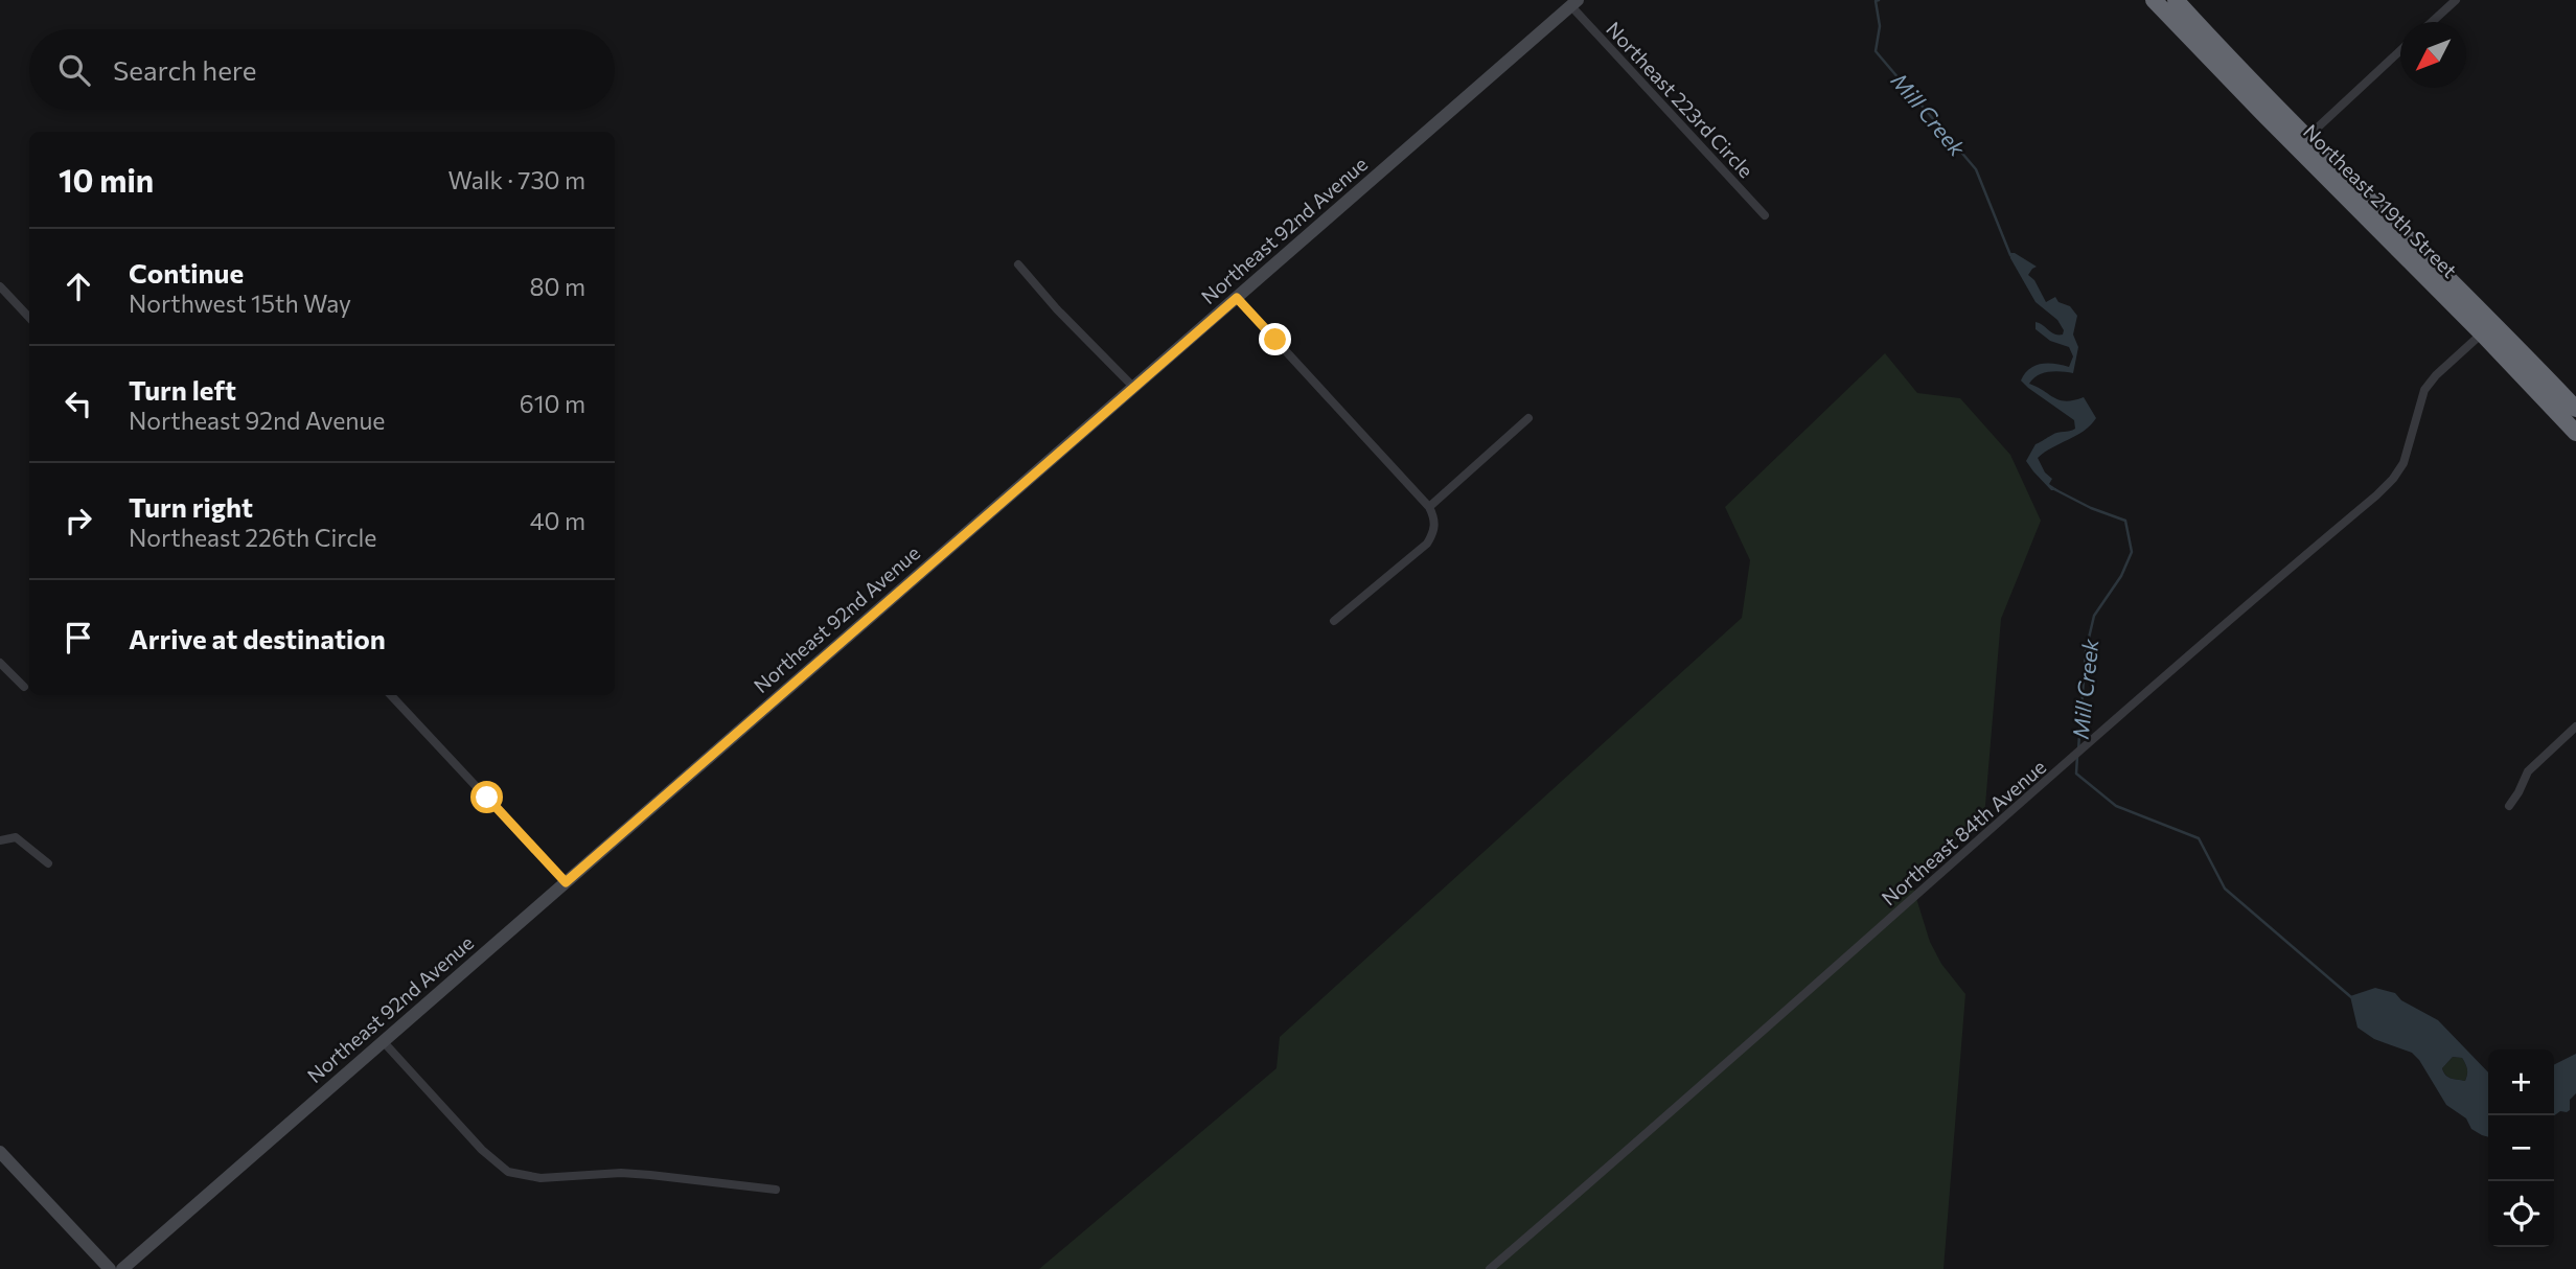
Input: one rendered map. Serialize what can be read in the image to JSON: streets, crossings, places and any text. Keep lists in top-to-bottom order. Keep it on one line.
{"streets":{"highway":["Northeast 219th Street"],"street":["Northeast 223rd Circle","Northeast 92nd Avenue","Northeast 84th Avenue"]},"crossings":[["Northeast 223rd Circle","Northeast 92nd Avenue"],["Northeast 219th Street","Northeast 84th Avenue"]],"water":["Mill Creek"],"north":"bottom left","page":{"search":"Search here","heading":["10 min","Walk · 730 m"],"list":[["Continue","Northwest 15th Way","80 m"],["Turn left","Northeast 92nd Avenue","610 m"],["Turn right","Northeast 226th Circle","40 m"],"Arrive at destination"],"map_buttons":["+","−"]}}
